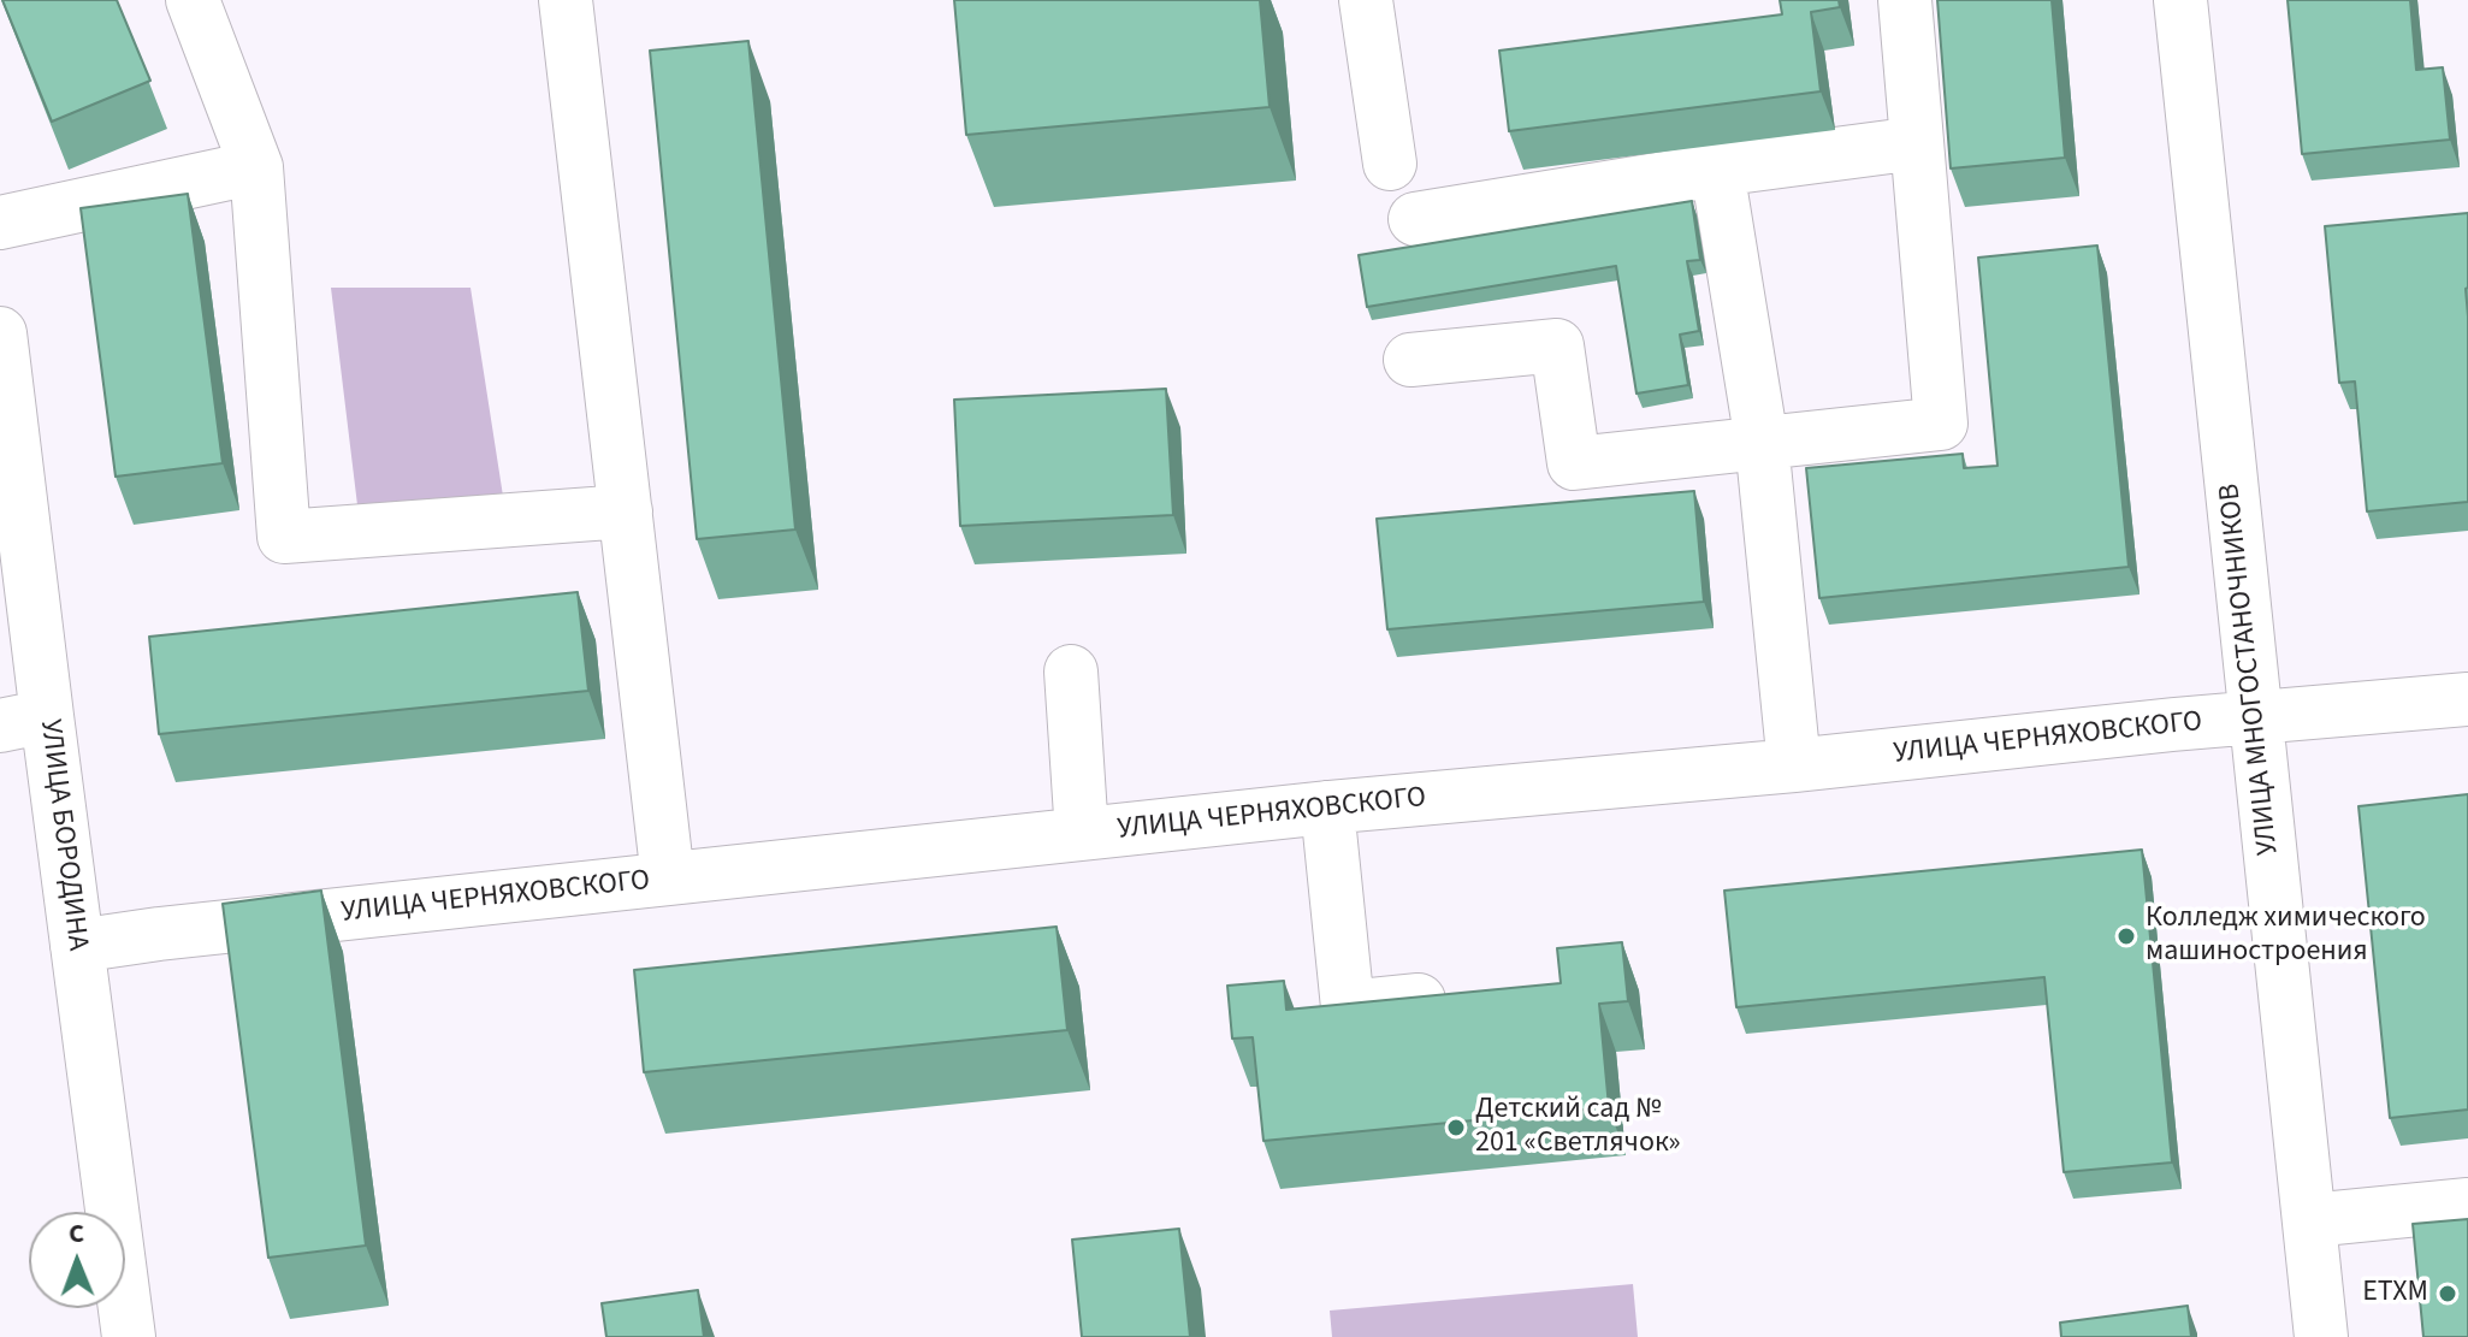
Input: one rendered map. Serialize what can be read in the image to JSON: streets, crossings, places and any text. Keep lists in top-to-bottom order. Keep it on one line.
{"streets":{"street":["УЛИЦА МНОГОСТАНОЧНИКОВ","УЛИЦА ЧЕРНЯХОВСКОГО","УЛИЦА БОРОДИНА"]},"crossings":[["УЛИЦА МНОГОСТАНОЧНИКОВ","УЛИЦА ЧЕРНЯХОВСКОГО"],["УЛИЦА ЧЕРНЯХОВСКОГО","УЛИЦА БОРОДИНА"]],"places":["Колледж химического машиностроения","Детский сад № 201 «Светлячок»","ЕТХМ"],"north":"top"}
